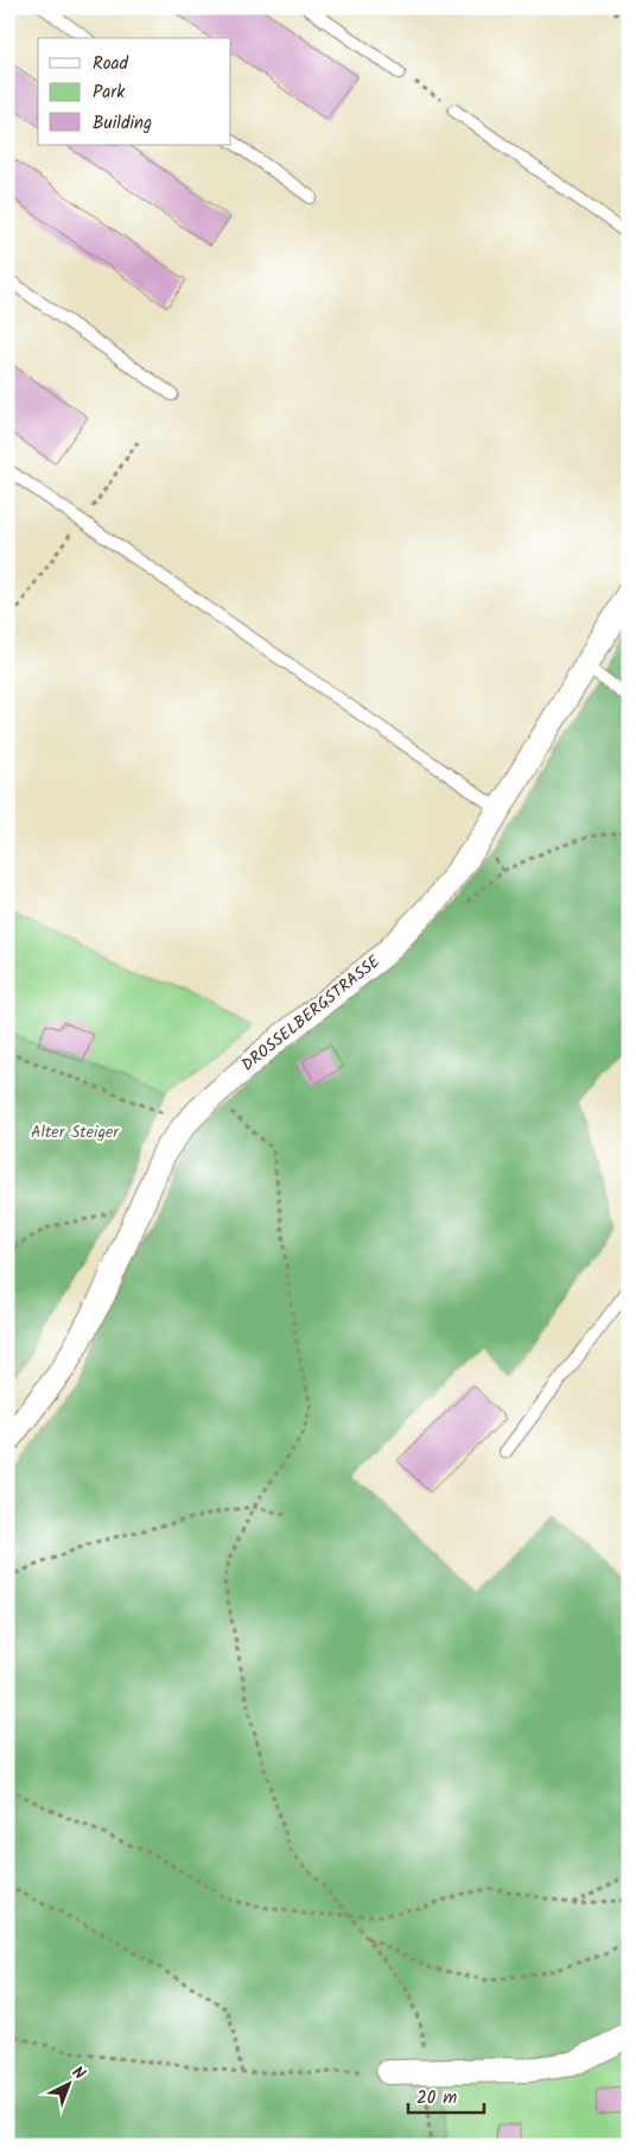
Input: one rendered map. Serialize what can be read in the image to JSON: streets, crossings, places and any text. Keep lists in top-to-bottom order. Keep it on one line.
{"streets":{"street":["DROSSELBERGSTRASSE"]},"parks":["Alter Steiger"],"legend":["Road","Park","Building"],"scale_bar":"20 m","north":"top right"}
